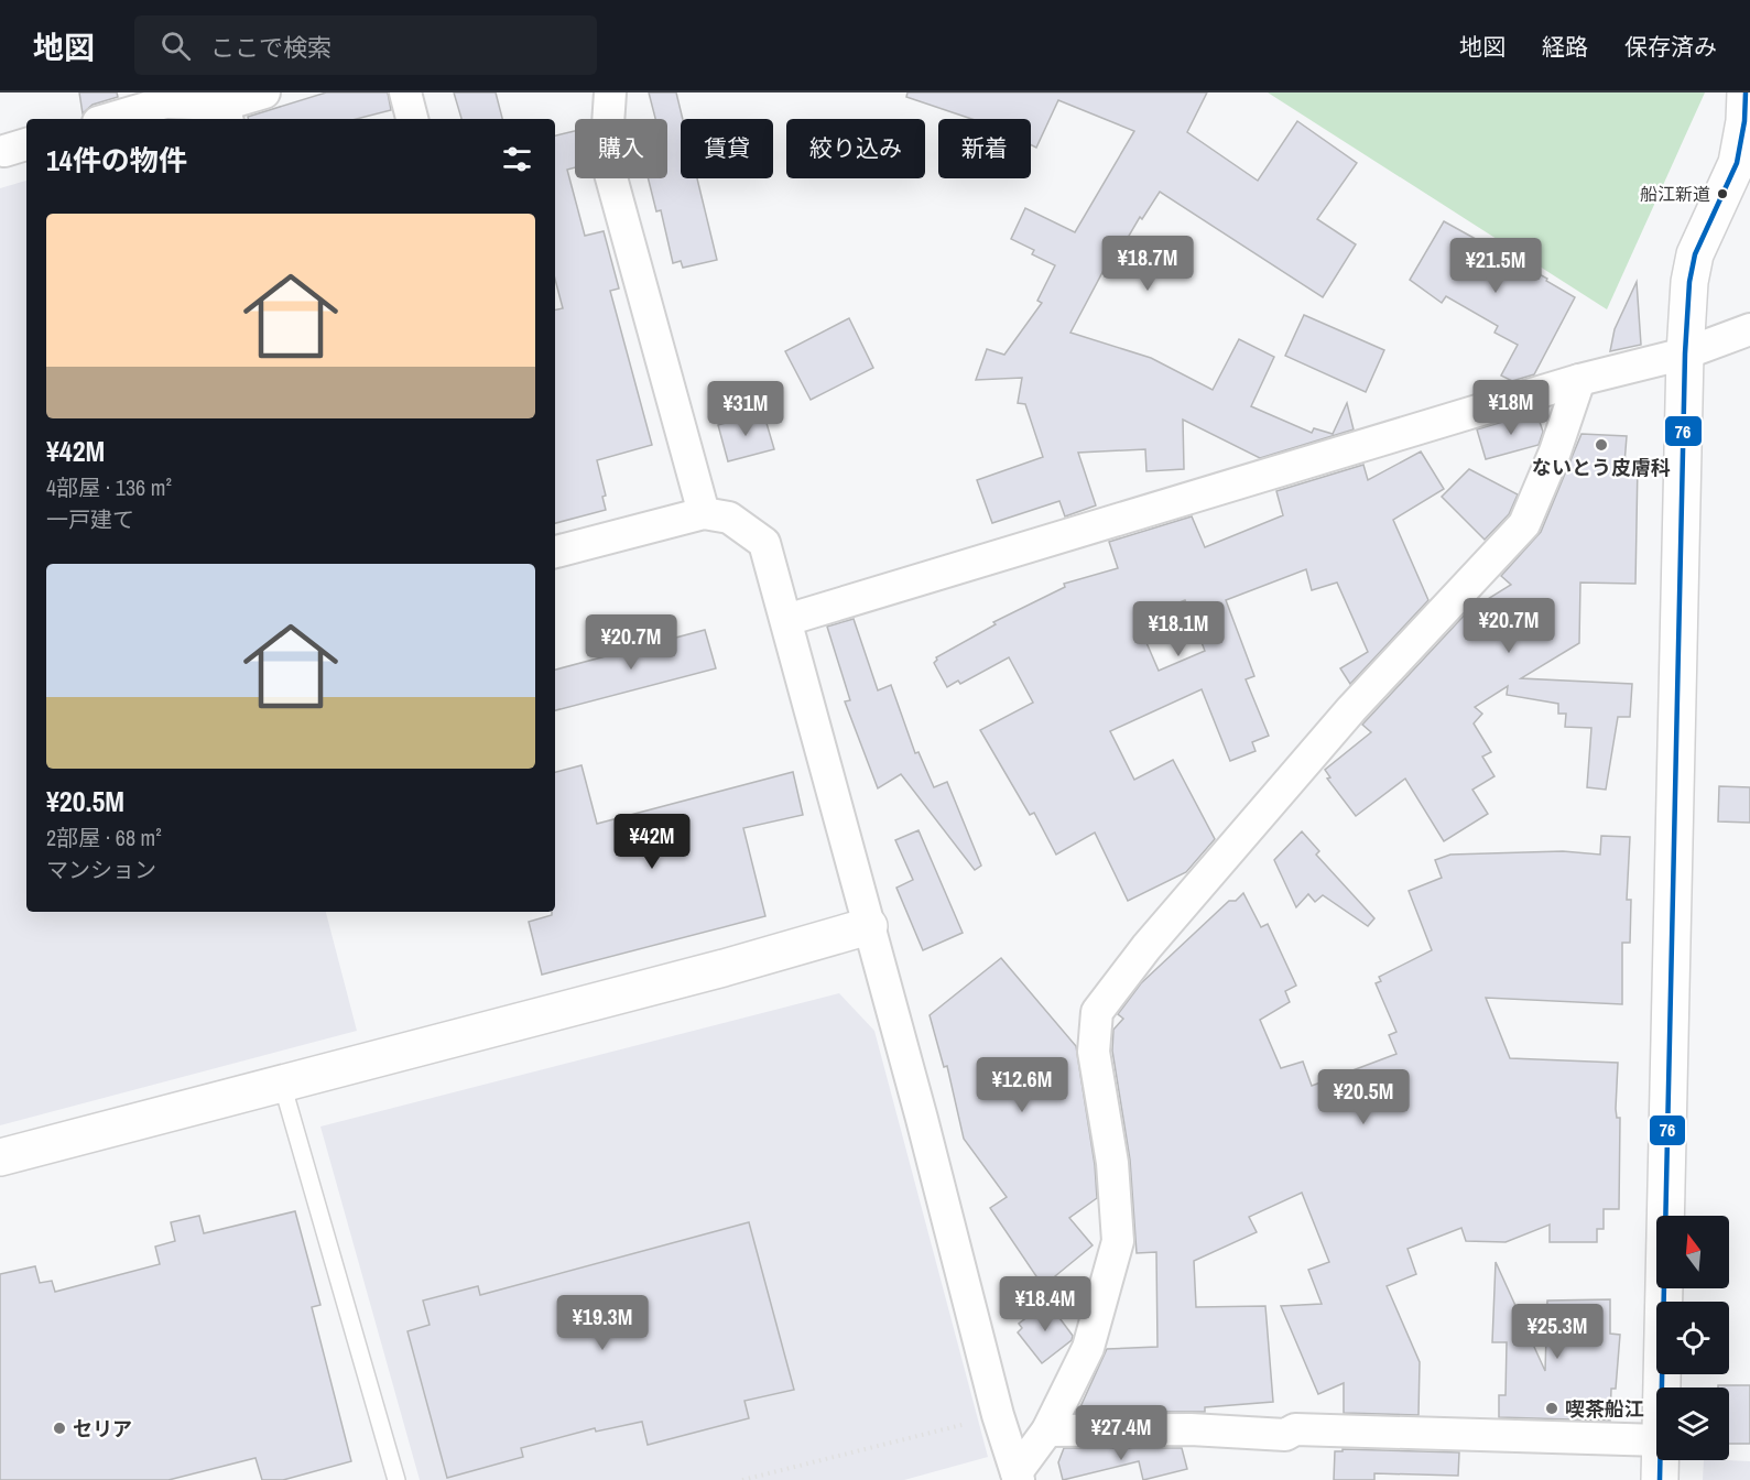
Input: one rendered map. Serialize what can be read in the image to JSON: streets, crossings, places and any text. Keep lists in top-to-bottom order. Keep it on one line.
{"places":["船江新道","ないとう皮膚科","喫茶船江","セリア"],"lines":["transit line 76"],"north":"top","page":{"header":"地図","search":"ここで検索","nav":["地図","経路","保存済み"],"chip":["購入","賃貸","絞り込み","新着"],"heading":"14件の物件","list":[{"name":"¥42M","note":"4部屋 · 136 m² · 一戸建て"},{"name":"¥20.5M","note":"2部屋 · 68 m² · マンション"}],"price":["¥18.7M","¥21.5M","¥18M","¥31M","¥20.7M","¥18.1M","¥20.7M","¥42M","¥12.6M","¥20.5M","¥18.4M","¥19.3M","¥25.3M","¥27.4M"]}}
